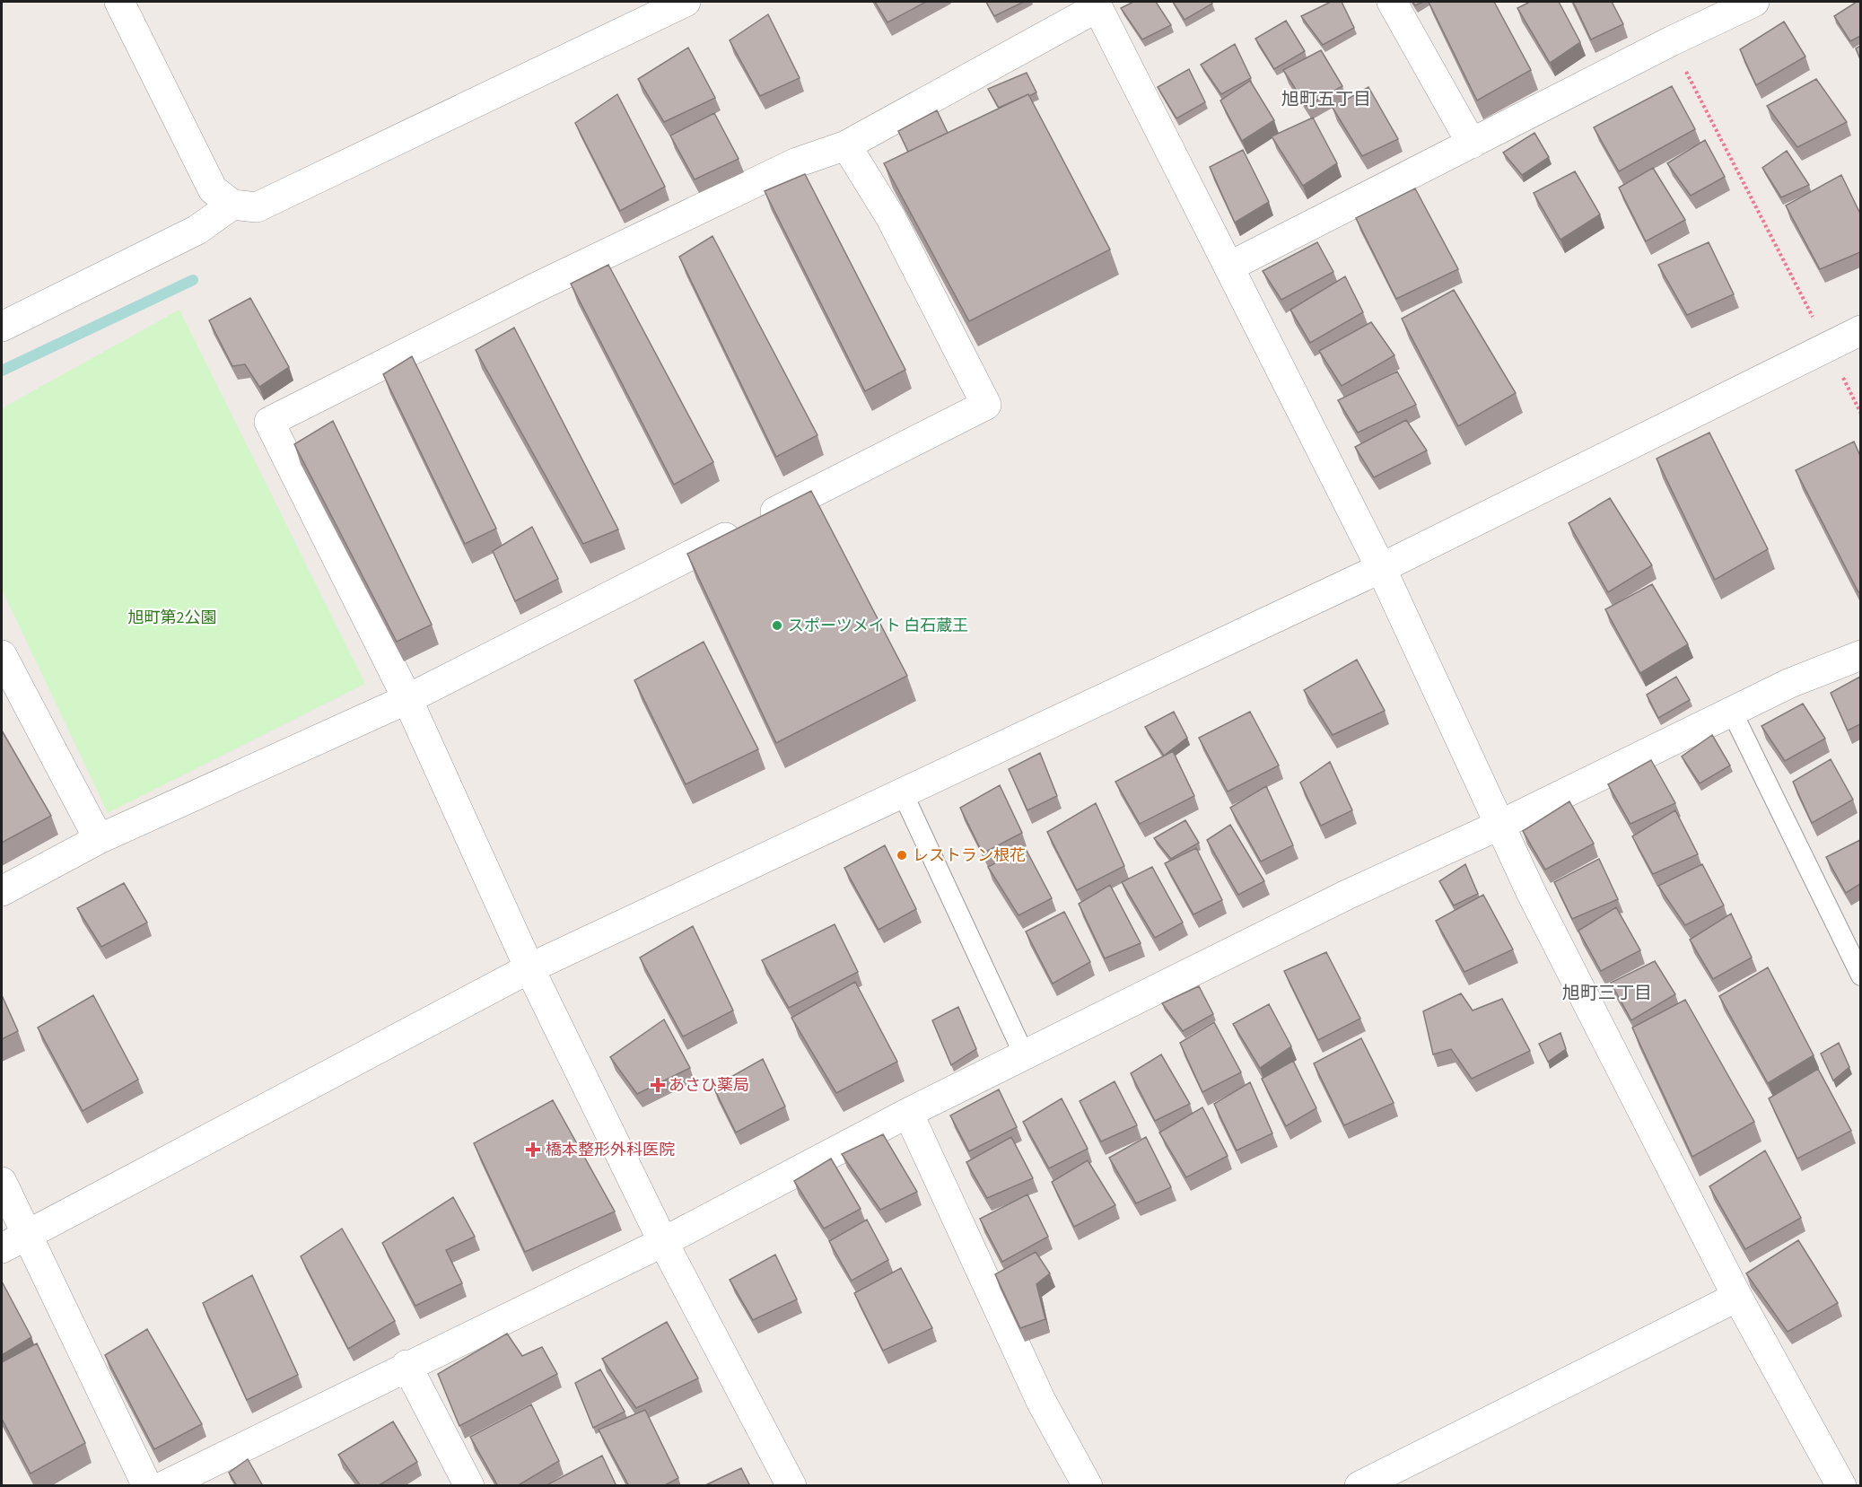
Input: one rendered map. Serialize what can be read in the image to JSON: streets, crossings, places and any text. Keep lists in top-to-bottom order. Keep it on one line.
{"districts":["旭町五丁目","旭町三丁目"],"parks":["旭町第2公園"],"places":{"other":["スポーツメイト 白石蔵王","レストラン根花"],"health":["あさひ薬局","橋本整形外科医院"]}}
